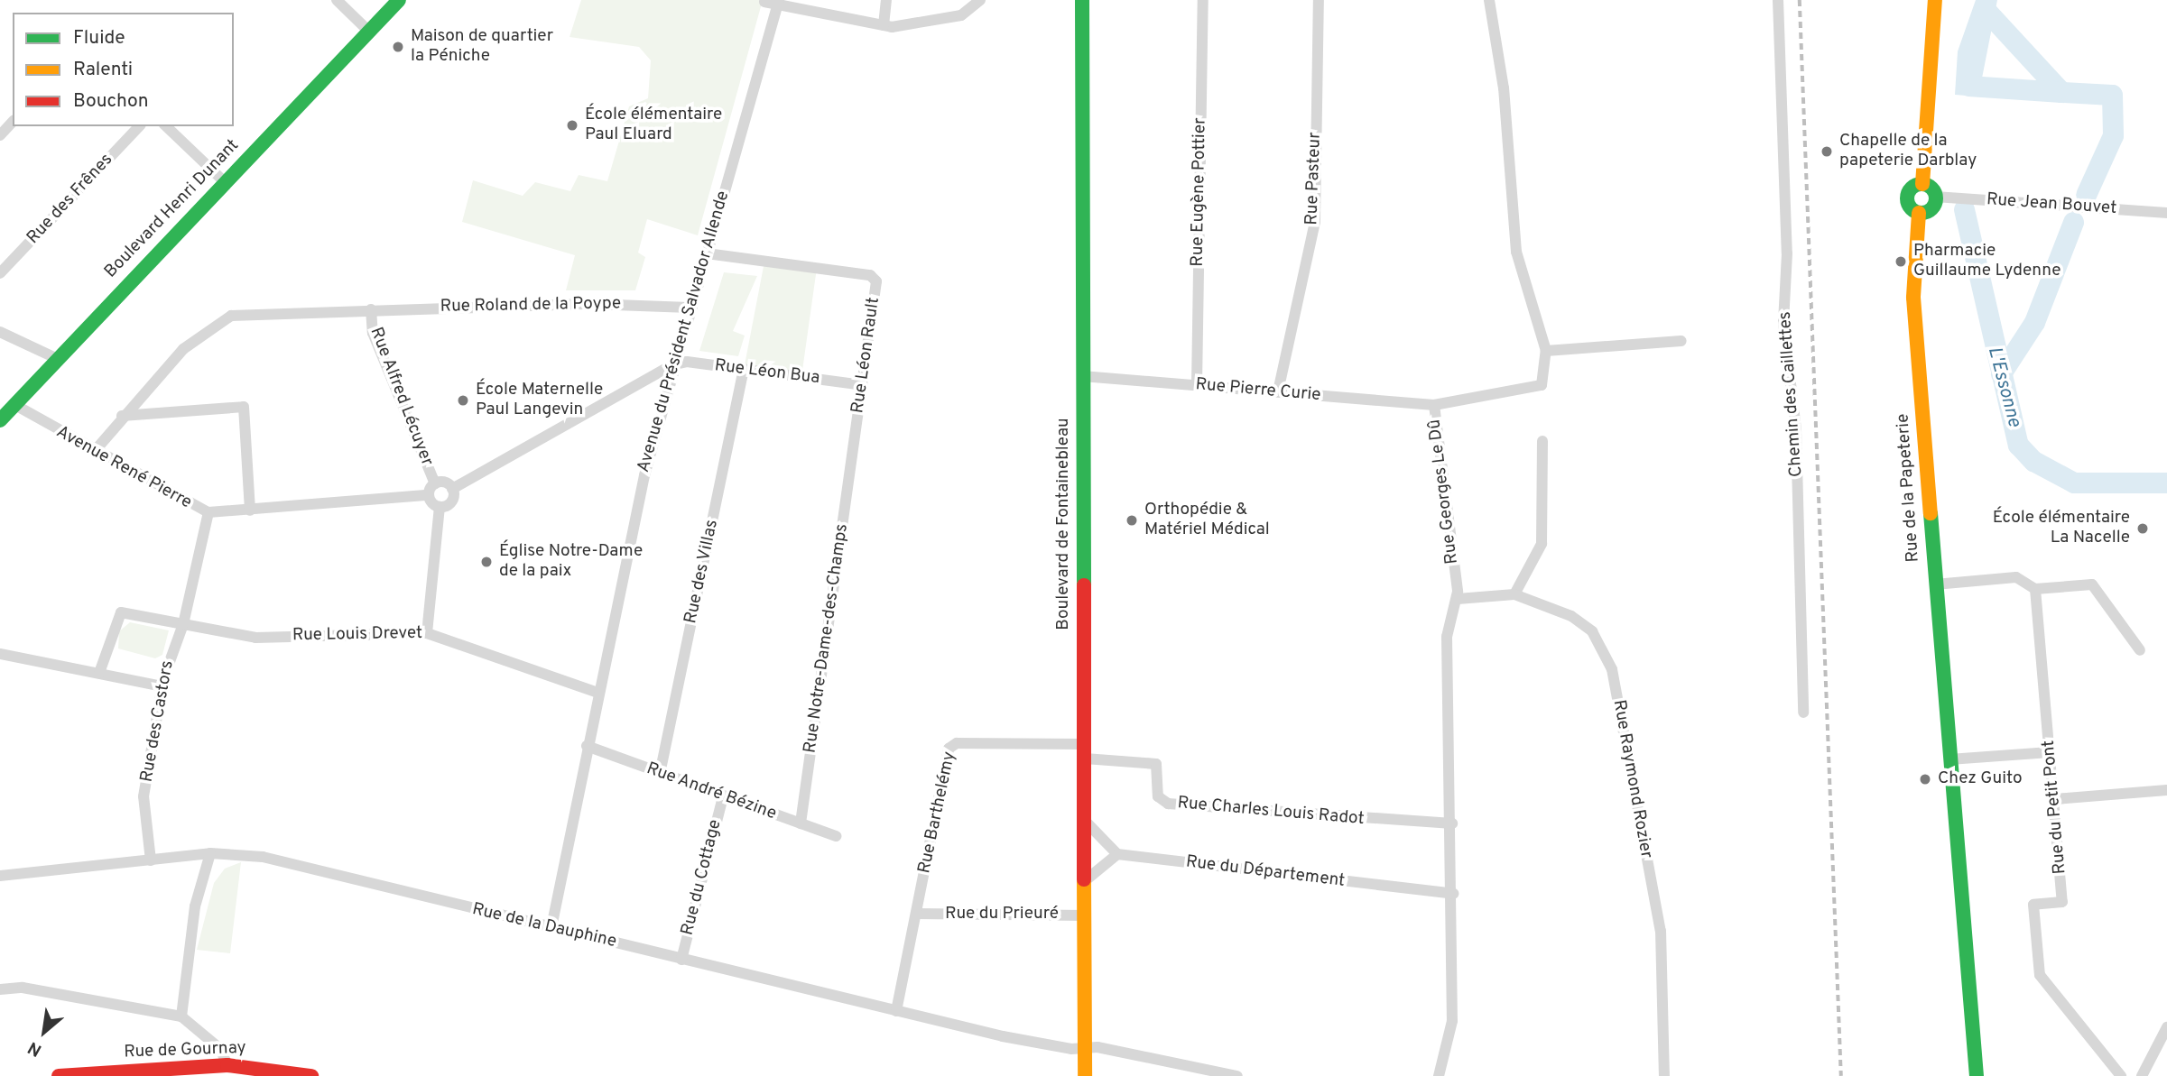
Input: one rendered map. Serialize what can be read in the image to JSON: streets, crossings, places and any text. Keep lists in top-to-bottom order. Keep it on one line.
{"streets":{"street":["Rue Pasteur","Rue Eugène Pottier","Rue des Frênes","Rue Jean Bouvet","Boulevard Henri Dunant","Rue Roland de la Poype","Avenue du Président Salvador Allende","Rue Léon Rault","Rue Léon Bua","Rue Pierre Curie","Chemin des Caillettes","Rue Alfred Lécuyer","Avenue René Pierre","Rue de la Papeterie","Rue Georges Le Dû","Boulevard de Fontainebleau","Rue des Villas","Rue Louis Drevet","Rue Notre-Dame-des-Champs","Rue des Castors","Rue Raymond Rozier","Rue André Bézine","Rue du Petit Pont","Rue Charles Louis Radot","Rue Barthelémy","Rue du Département","Rue du Cottage","Rue du Prieuré","Rue de la Dauphine","Rue de Gournay"]},"crossings":[["Rue Pasteur","Rue Pierre Curie"],["Rue Eugène Pottier","Rue Pierre Curie"],["Boulevard Henri Dunant","Avenue René Pierre"],["Rue Roland de la Poype","Avenue du Président Salvador Allende"],["Rue Roland de la Poype","Rue Alfred Lécuyer"],["Rue Roland de la Poype","Avenue René Pierre"],["Avenue du Président Salvador Allende","Rue Léon Rault"],["Avenue du Président Salvador Allende","Rue Léon Bua"],["Avenue du Président Salvador Allende","Rue Louis Drevet"],["Avenue du Président Salvador Allende","Rue André Bézine"],["Avenue du Président Salvador Allende","Rue de la Dauphine"],["Rue Léon Rault","Rue Léon Bua"],["Rue Léon Rault","Rue Notre-Dame-des-Champs"],["Rue Léon Bua","Rue des Villas"],["Rue Pierre Curie","Rue Georges Le Dû"],["Rue Pierre Curie","Boulevard de Fontainebleau"],["Avenue René Pierre","Rue des Castors"],["Rue Georges Le Dû","Rue Raymond Rozier"],["Rue Georges Le Dû","Rue Charles Louis Radot"],["Rue Georges Le Dû","Rue du Département"],["Boulevard de Fontainebleau","Rue Charles Louis Radot"],["Boulevard de Fontainebleau","Rue Barthelémy"],["Boulevard de Fontainebleau","Rue du Prieuré"],["Boulevard de Fontainebleau","Rue de la Dauphine"],["Rue des Villas","Rue André Bézine"],["Rue Louis Drevet","Rue des Castors"],["Rue Notre-Dame-des-Champs","Rue André Bézine"],["Rue des Castors","Rue de la Dauphine"],["Rue André Bézine","Rue du Cottage"],["Rue Charles Louis Radot","Rue Barthelémy"],["Rue Barthelémy","Rue du Prieuré"],["Rue Barthelémy","Rue de la Dauphine"],["Rue du Cottage","Rue de la Dauphine"]],"water":["L'Essonne"],"places":["Maison de quartier la Péniche","École élémentaire Paul Eluard","Chapelle de la papeterie Darblay","Pharmacie Guillaume Lydenne","École Maternelle Paul Langevin","Orthopédie & Matériel Médical","École élémentaire La Nacelle","Église Notre-Dame de la paix","Chez Guito"],"legend":["Fluide","Ralenti","Bouchon"],"north":"bottom left"}
